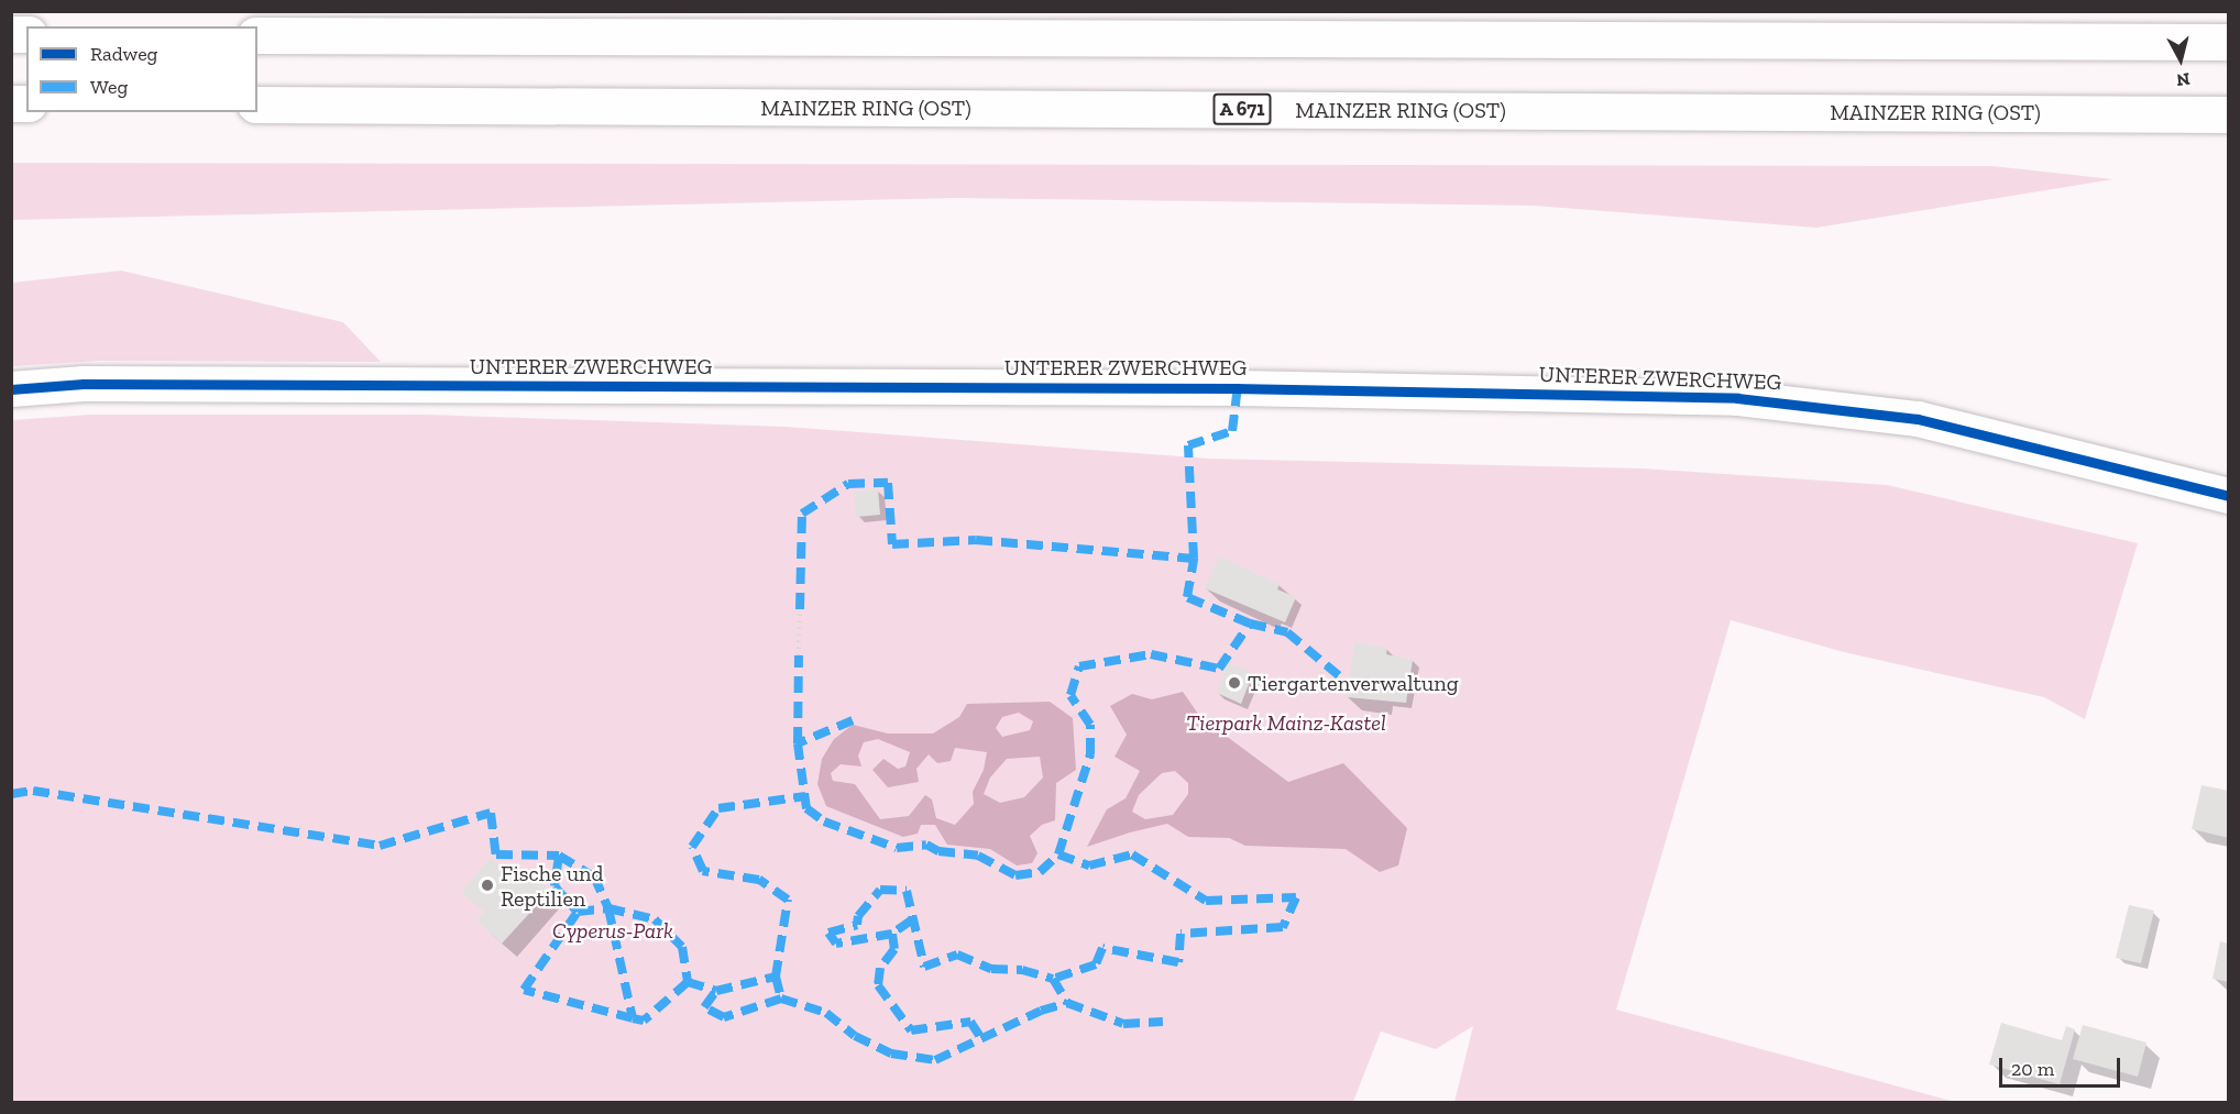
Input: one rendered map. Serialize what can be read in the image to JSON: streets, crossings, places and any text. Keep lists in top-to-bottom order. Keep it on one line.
{"streets":{"highway":["MAINZER RING (OST)","A 671"],"street":["UNTERER ZWERCHWEG"]},"parks":["Tierpark Mainz-Kastel","Cyperus-Park"],"places":["Tiergartenverwaltung","Fische und Reptilien"],"legend":["Radweg","Weg"],"scale_bar":"20 m","north":"bottom"}
